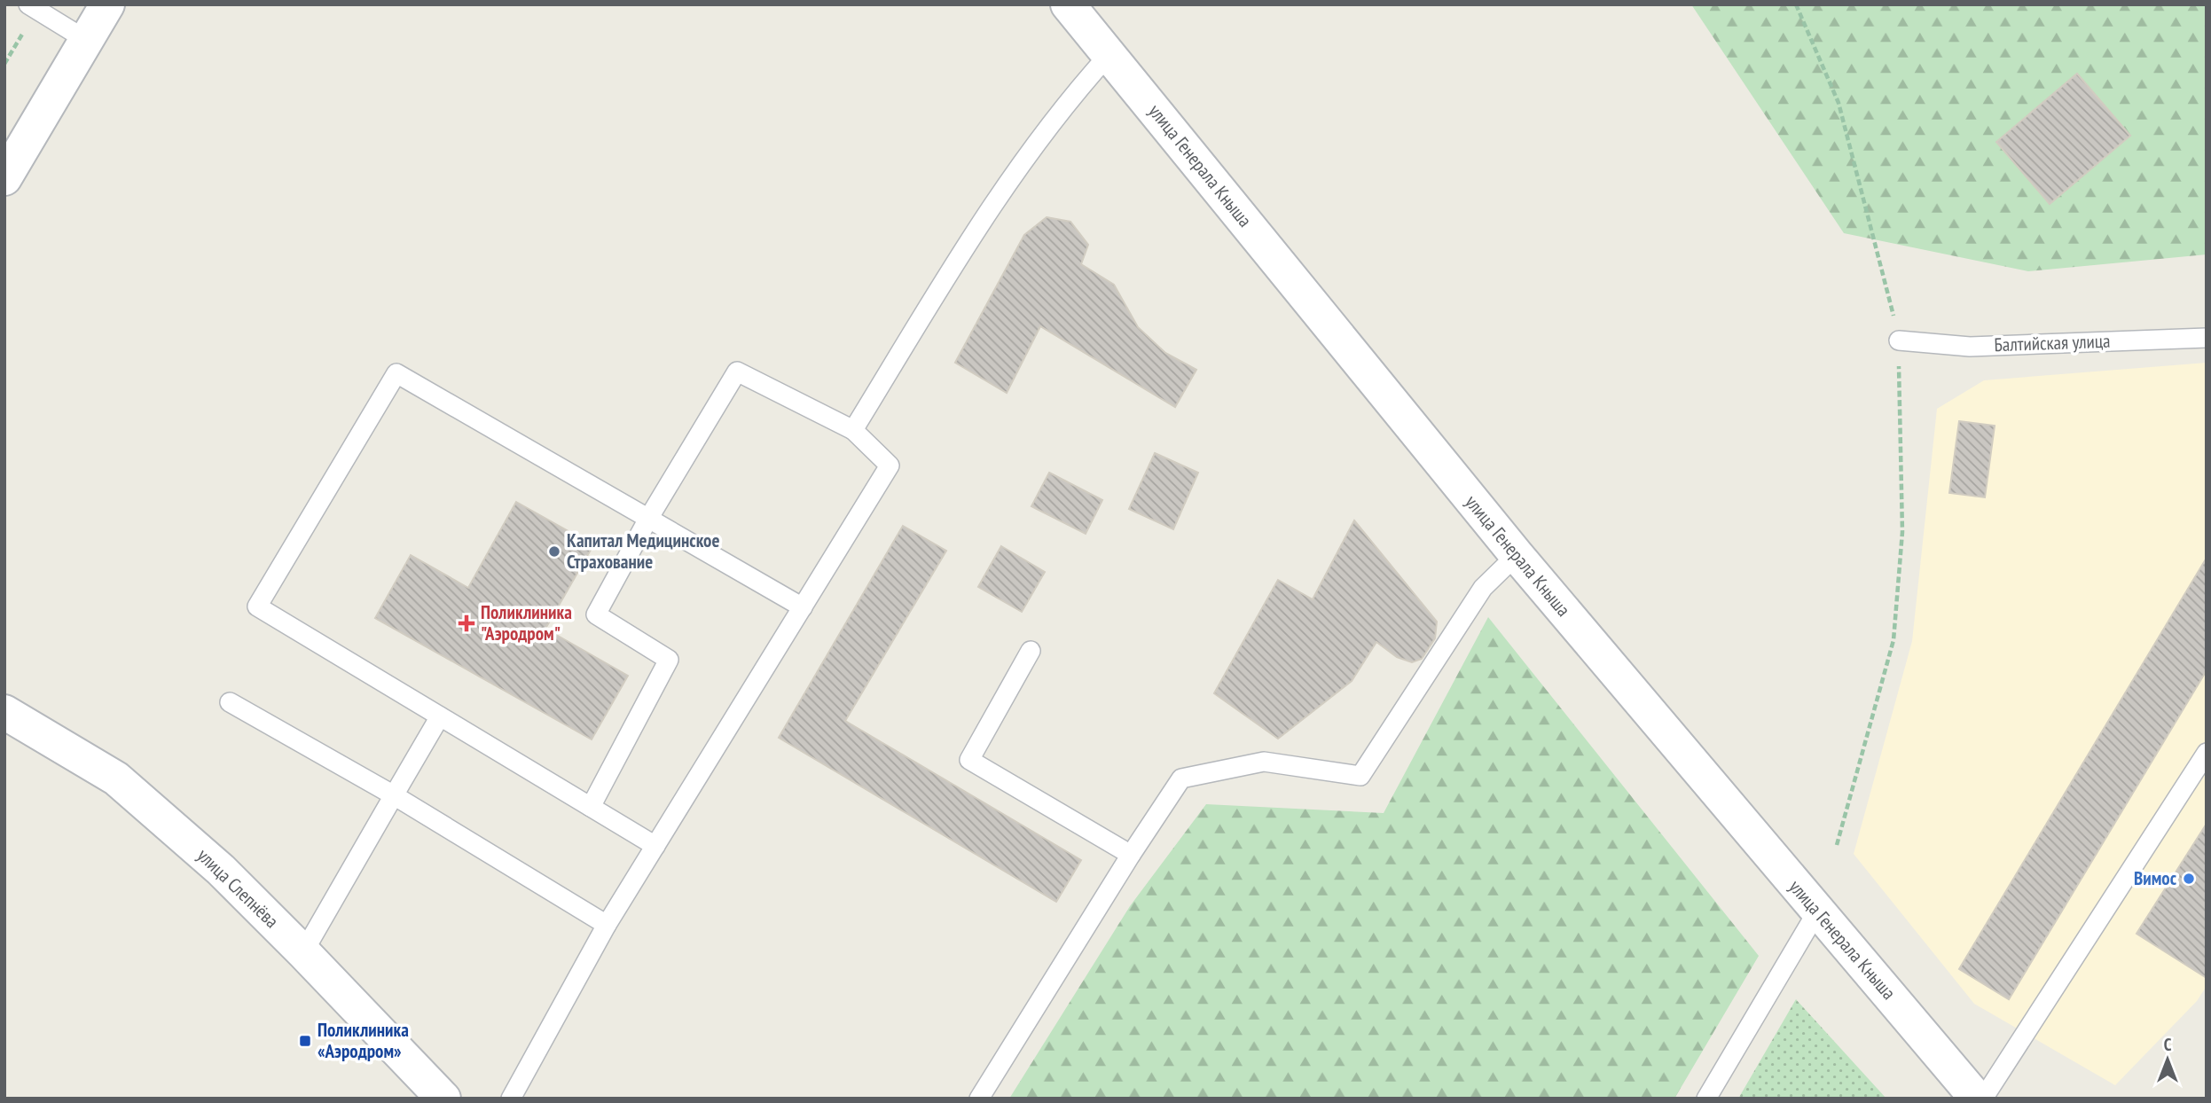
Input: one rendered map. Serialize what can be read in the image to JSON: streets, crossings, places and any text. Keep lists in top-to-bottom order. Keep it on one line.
{"streets":{"street":["улица Генерала Кныша","улица Слепнёва"],"lane":["Балтийская улица"]},"places":{"other":["Капитал Медицинское Страхование","Вимос"],"health":["Поликлиника \"Аэродром\""],"transit":["Поликлиника «Аэродром»"]},"north":"top"}
